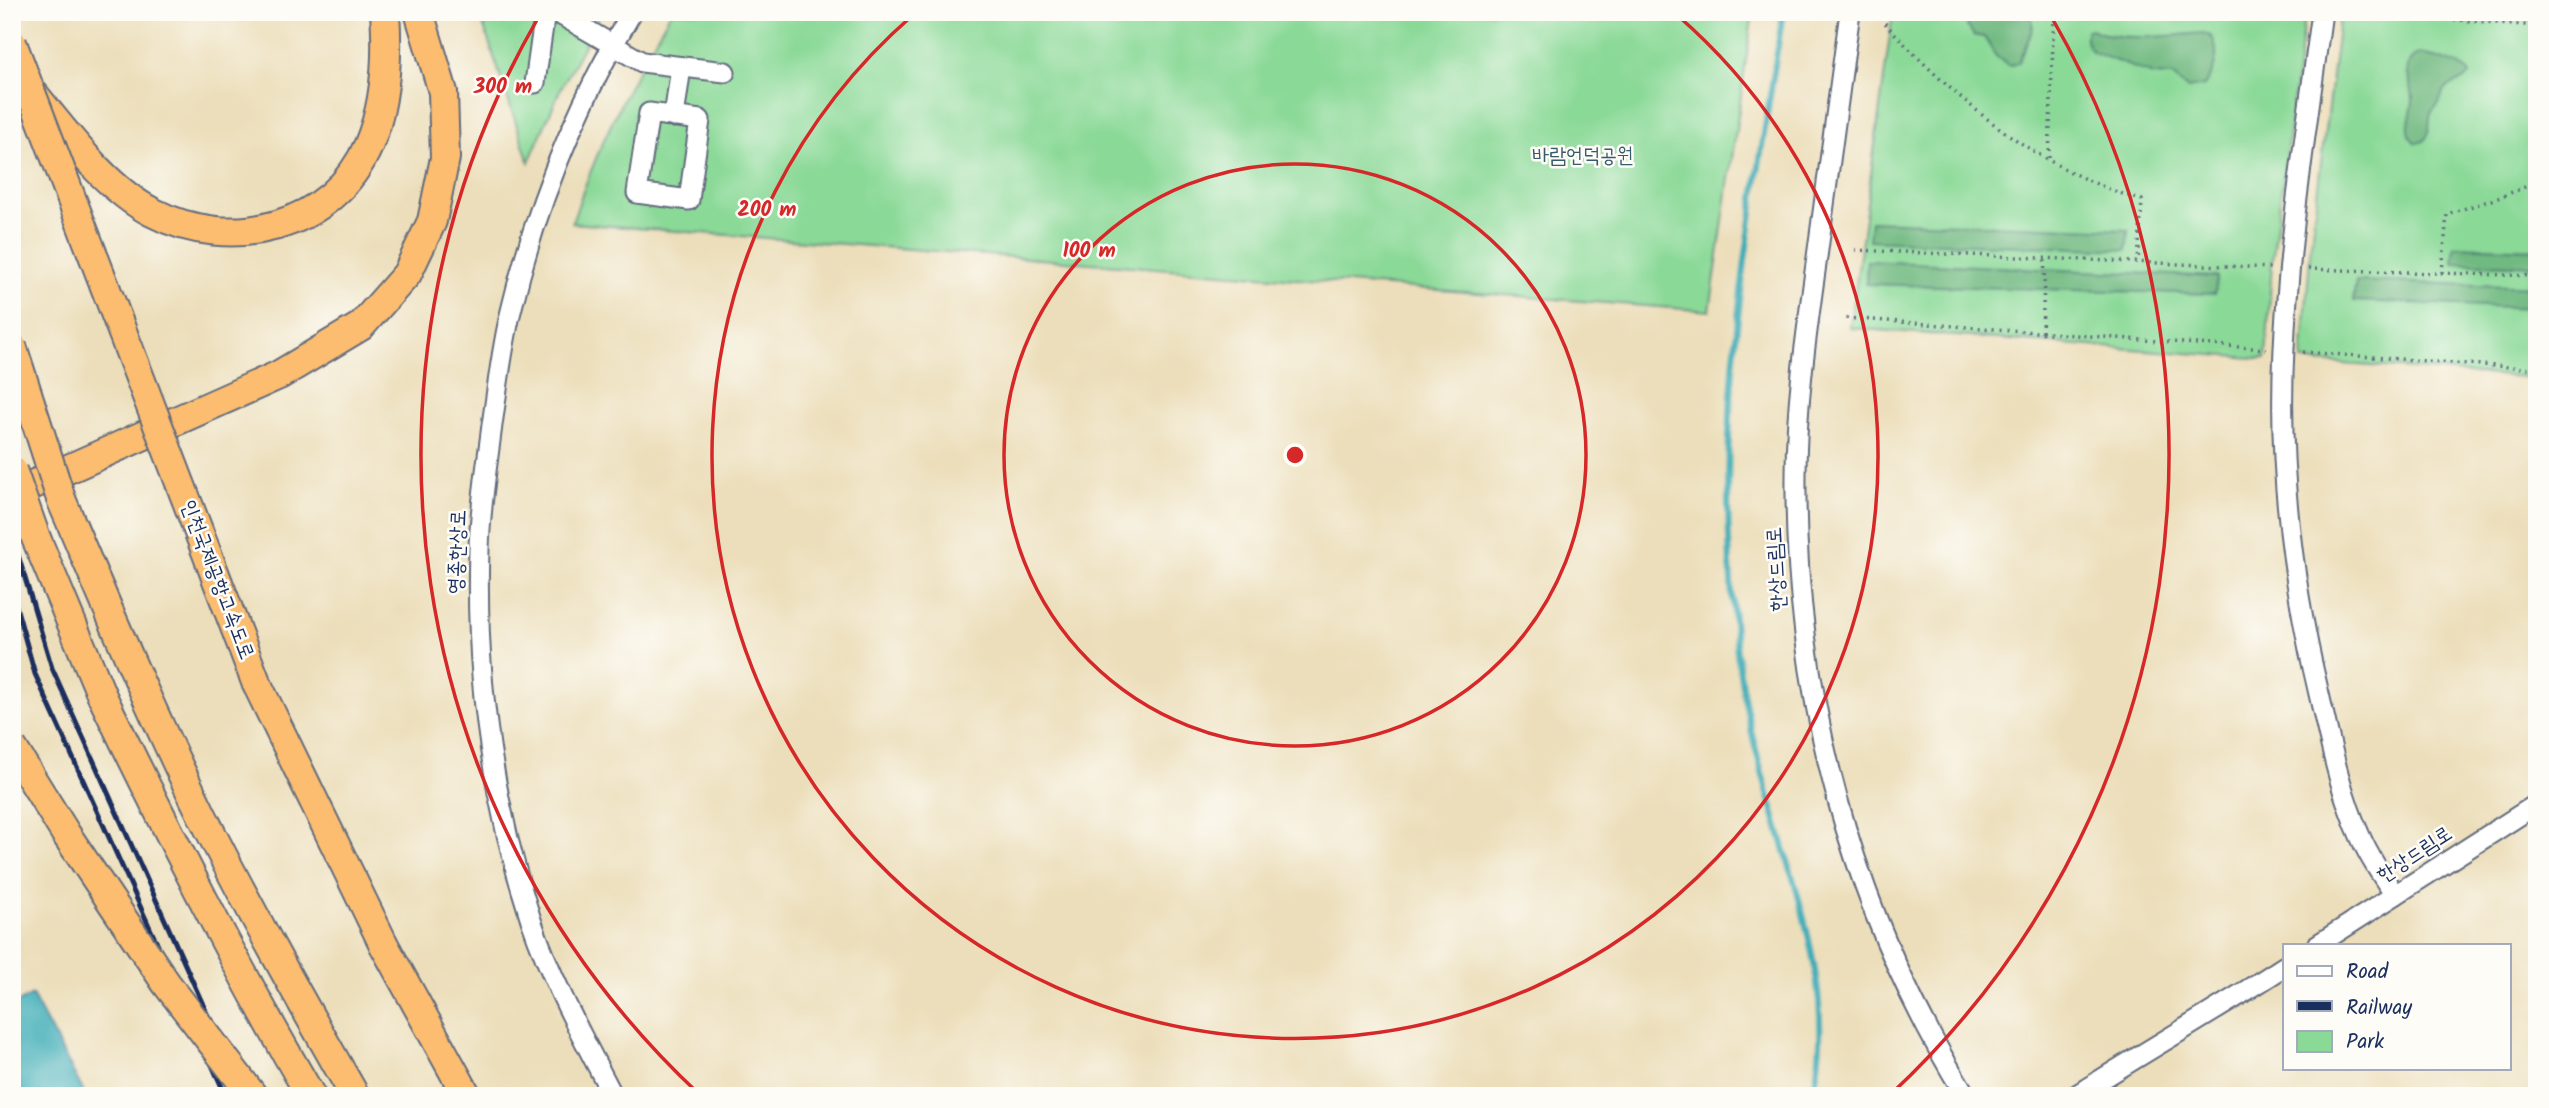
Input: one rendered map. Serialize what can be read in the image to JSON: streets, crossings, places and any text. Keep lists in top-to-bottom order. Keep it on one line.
{"streets":{"highway":["인천국제공항고속도로"],"street":["영종한상로","한상드림로"]},"parks":["바람언덕공원"],"legend":["Road","Railway","Park"],"rings":["300 m","200 m","100 m"]}
